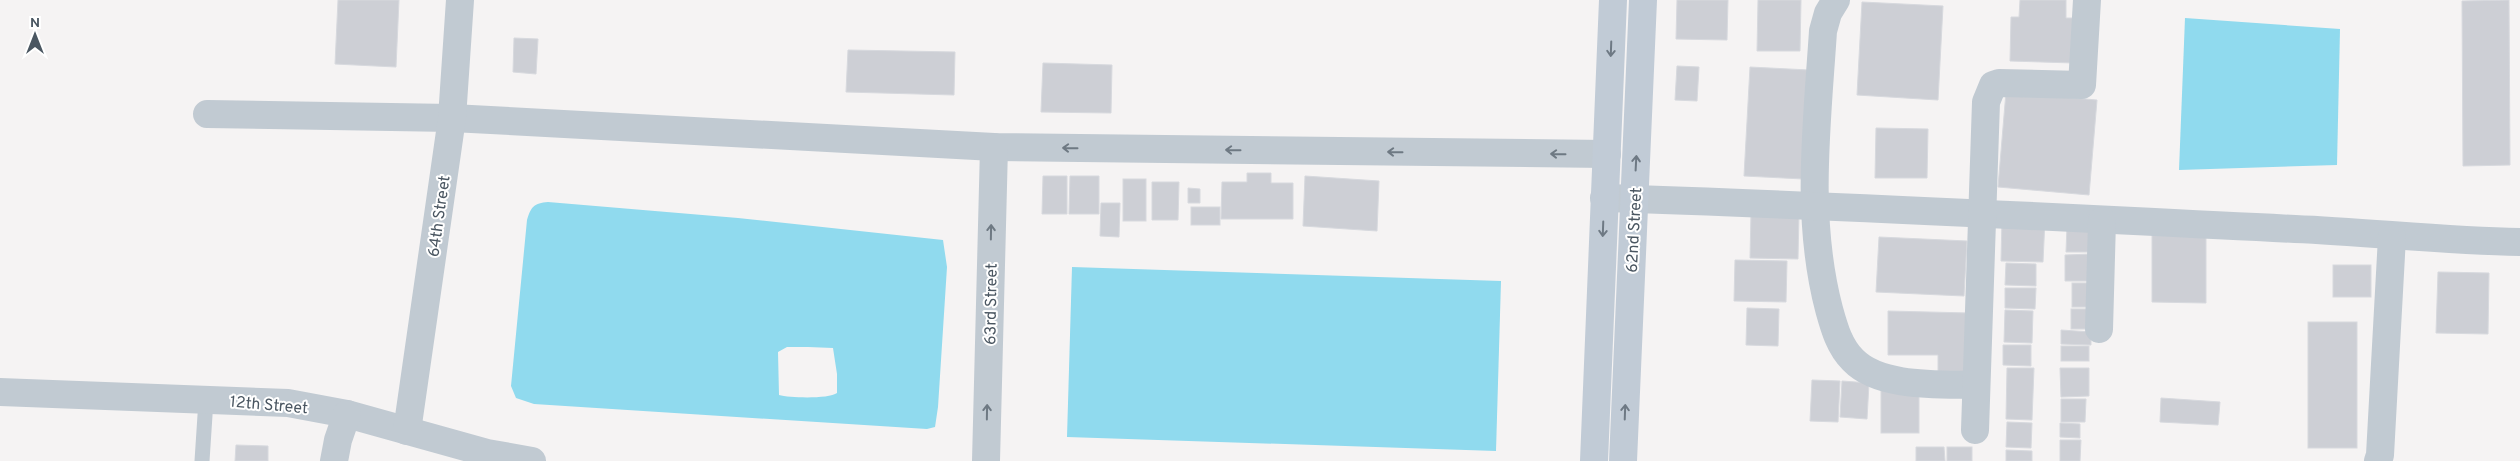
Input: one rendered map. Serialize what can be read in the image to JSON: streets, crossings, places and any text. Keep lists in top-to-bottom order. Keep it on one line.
{"streets":{"main road":["62nd Street"],"street":["64th Street","63rd Street","12th Street"]},"crossings":[["64th Street","12th Street"]],"one_way":["63rd Street"],"north":"top"}
